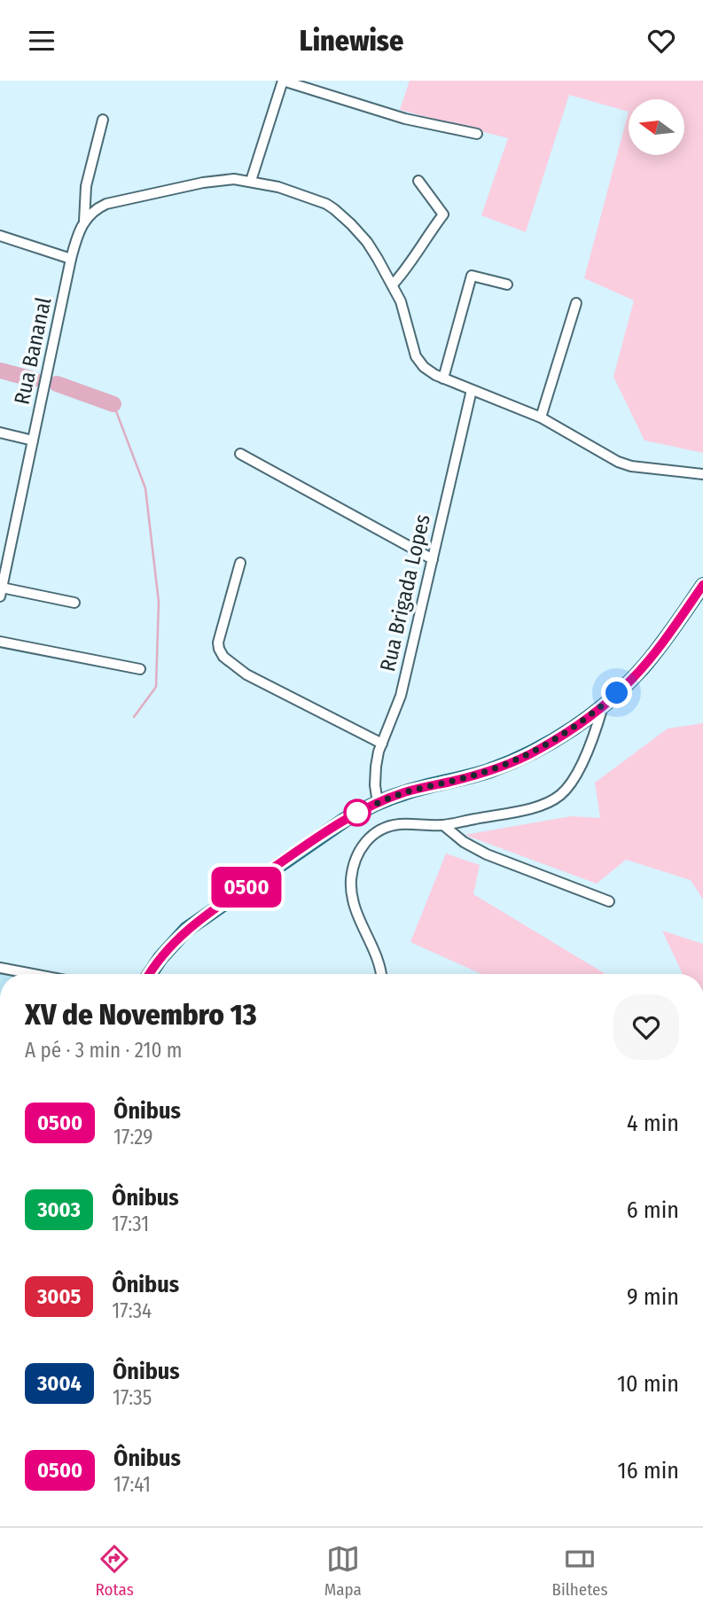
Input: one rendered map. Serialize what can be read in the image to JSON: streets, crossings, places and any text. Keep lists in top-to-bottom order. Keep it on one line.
{"streets":{"street":["Rua Bananal","Rua Brigada Lopes"]},"lines":["bus line 0500"],"north":"left","page":{"header":"Linewise","on_map":"0500","heading":["XV de Novembro 13","A pé · 3 min · 210 m"],"list":[{"mark":"0500","name":"Ônibus","note":"17:29","value":"4 min"},{"mark":"3003","name":"Ônibus","note":"17:31","value":"6 min"},{"mark":"3005","name":"Ônibus","note":"17:34","value":"9 min"},{"mark":"3004","name":"Ônibus","note":"17:35","value":"10 min"},{"mark":"0500","name":"Ônibus","note":"17:41","value":"16 min"}],"tabs":["Rotas","Mapa","Bilhetes"]}}
